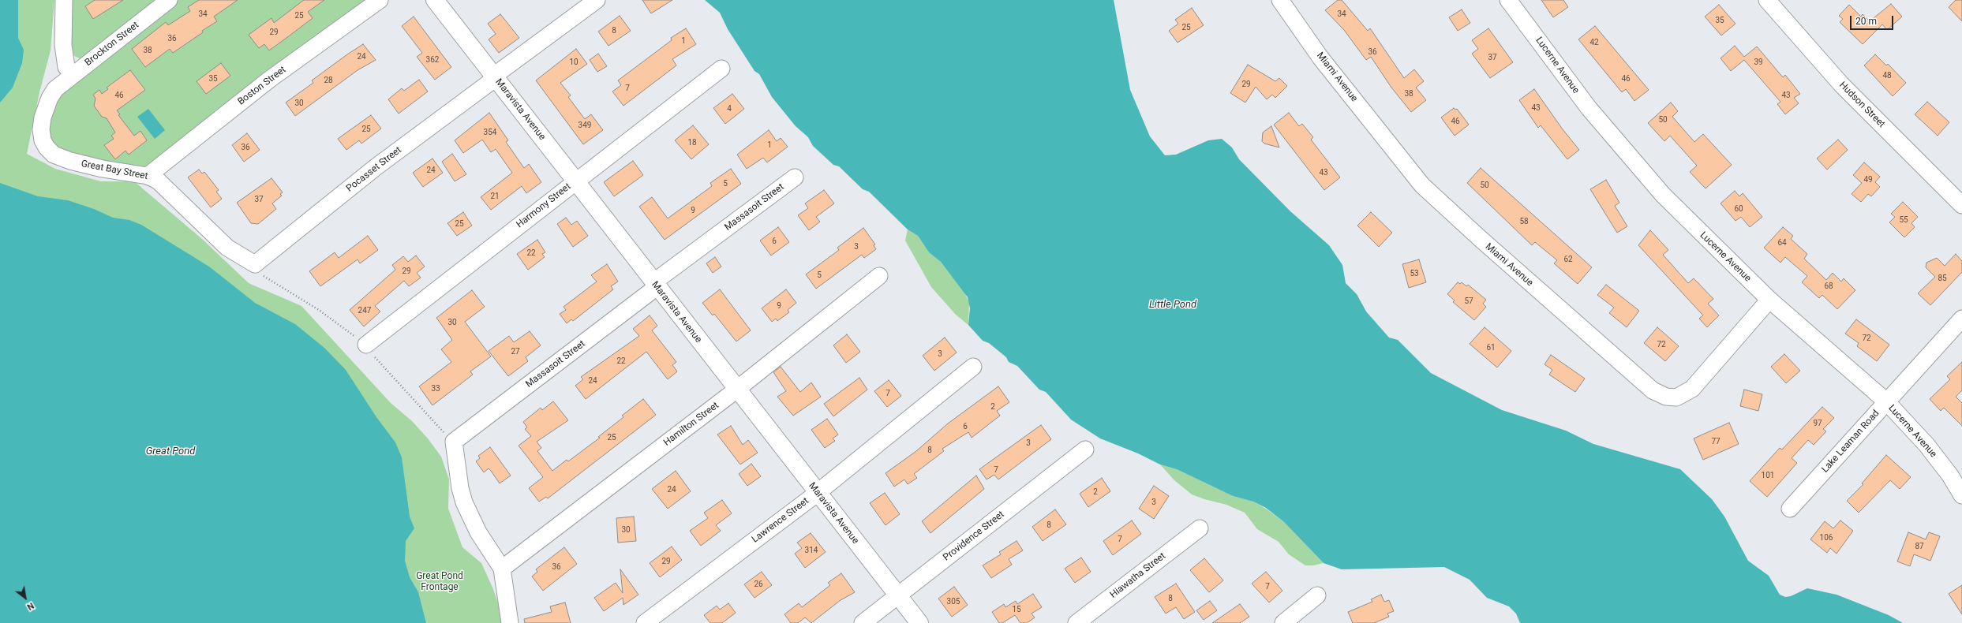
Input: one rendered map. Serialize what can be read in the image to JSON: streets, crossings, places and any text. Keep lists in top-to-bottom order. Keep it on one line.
{"streets":{"main road":["Maravista Avenue"],"street":["Brockton Street","Lucerne Avenue","Miami Avenue","Boston Street","Hudson Street","Pocasset Street","Great Bay Street","Harmony Street","Massasoit Street","Hamilton Street","Lake Leaman Road","Lawrence Street","Providence Street","Hiawatha Street"]},"crossings":[["Brockton Street","Great Bay Street"],["Lucerne Avenue","Miami Avenue"],["Lucerne Avenue","Lake Leaman Road"],["Boston Street","Great Bay Street"],["Maravista Avenue","Pocasset Street"],["Maravista Avenue","Harmony Street"],["Maravista Avenue","Massasoit Street"],["Maravista Avenue","Hamilton Street"],["Maravista Avenue","Lawrence Street"],["Maravista Avenue","Providence Street"],["Pocasset Street","Great Bay Street"],["Massasoit Street","Hamilton Street"]],"water":["Little Pond","Great Pond"],"parks":["Great Pond Frontage"],"house_numbers":["34","34","25","35","25","8","29","36","1","42","38","36","24","37","362","10","39","48","35","46","28","29","7","38","46","43","30","43","4","50","46","349","25","354","18","1","36","24","43","49","5","50","21","37","60","9","55","58","25","6","64","3","22","62","29","53","5","85","68","57","9","247","30","72","72","61","27","3","22","24","33","7","2","97","6","25","77","3","8","7","101","24","2","3","8","30","106","7","87","314","29","36","26","7","8","305","15"],"scale_bar":"20 m","north":"bottom right"}
